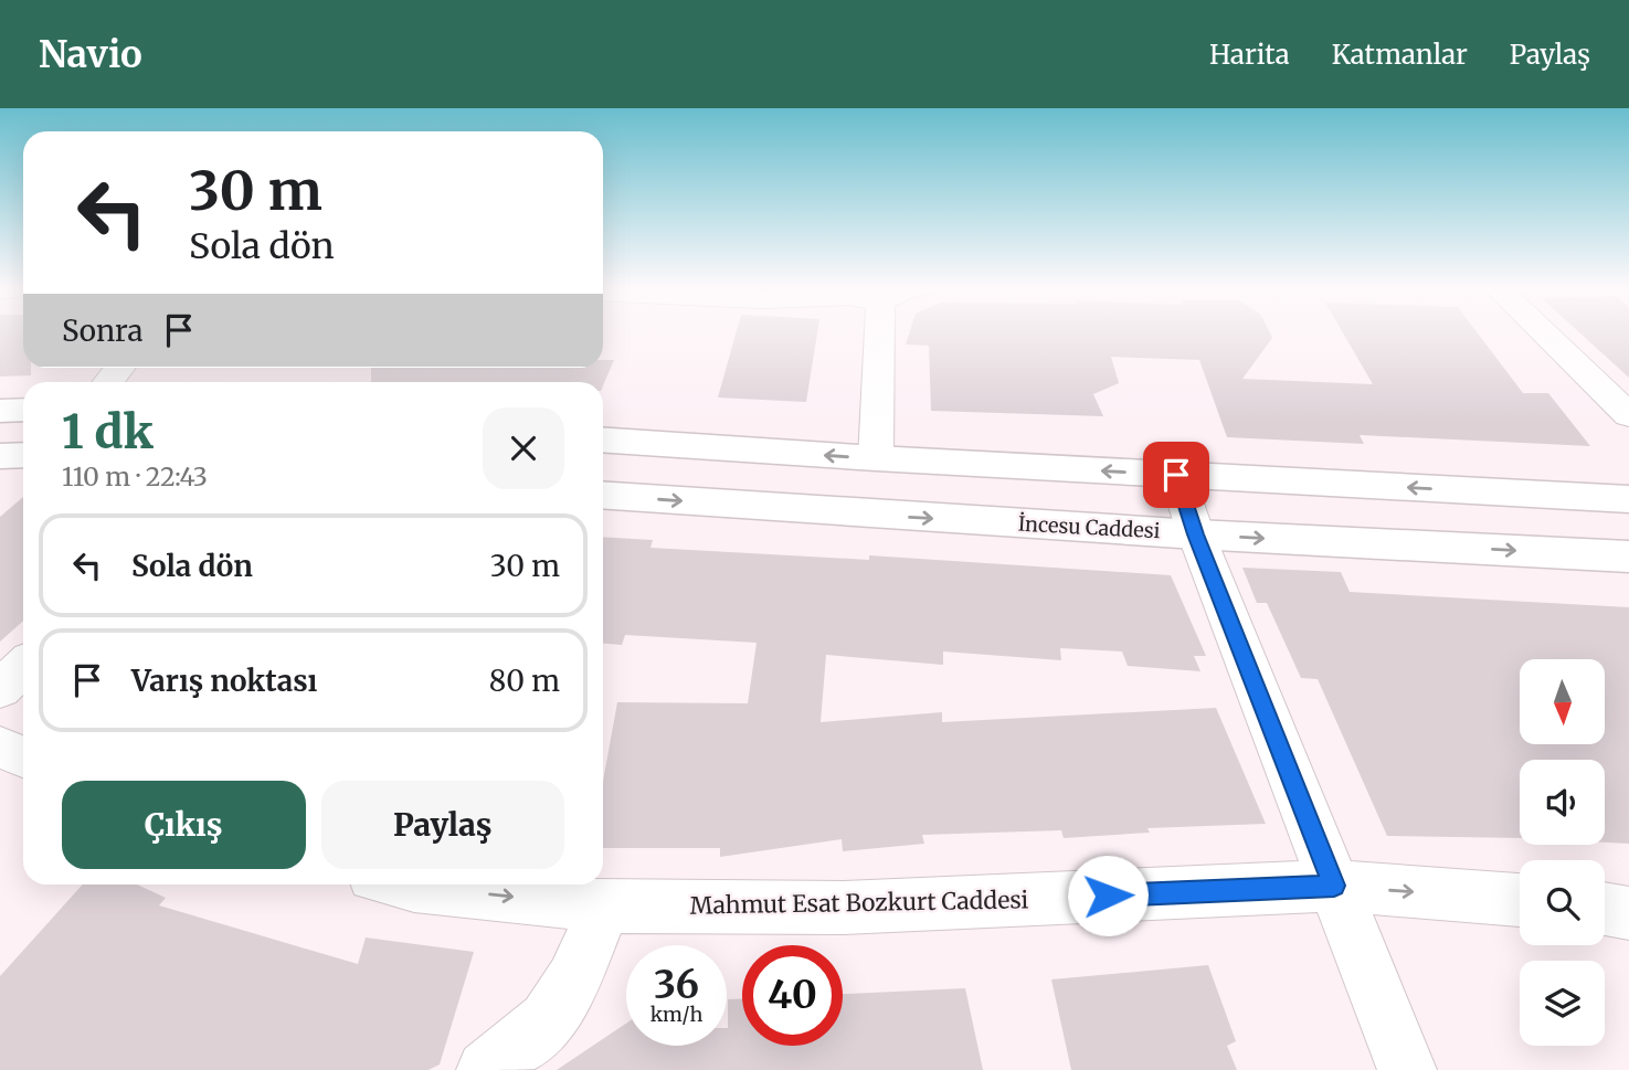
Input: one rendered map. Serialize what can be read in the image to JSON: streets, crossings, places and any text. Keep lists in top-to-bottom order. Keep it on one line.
{"streets":{"main road":["İncesu Caddesi"],"street":["Mahmut Esat Bozkurt Caddesi"]},"north":"bottom","page":{"header":"Navio","nav":["Harita","Katmanlar","Paylaş"],"turn":["30 m","Sola dön"],"then":"Sonra","heading":["1 dk","110 m · 22:43"],"list":[{"name":"Sola dön","value":"30 m"},{"name":"Varış noktası","value":"80 m"}],"buttons":["Çıkış","Paylaş"],"speed":"36 km/h","limit":"40"}}
